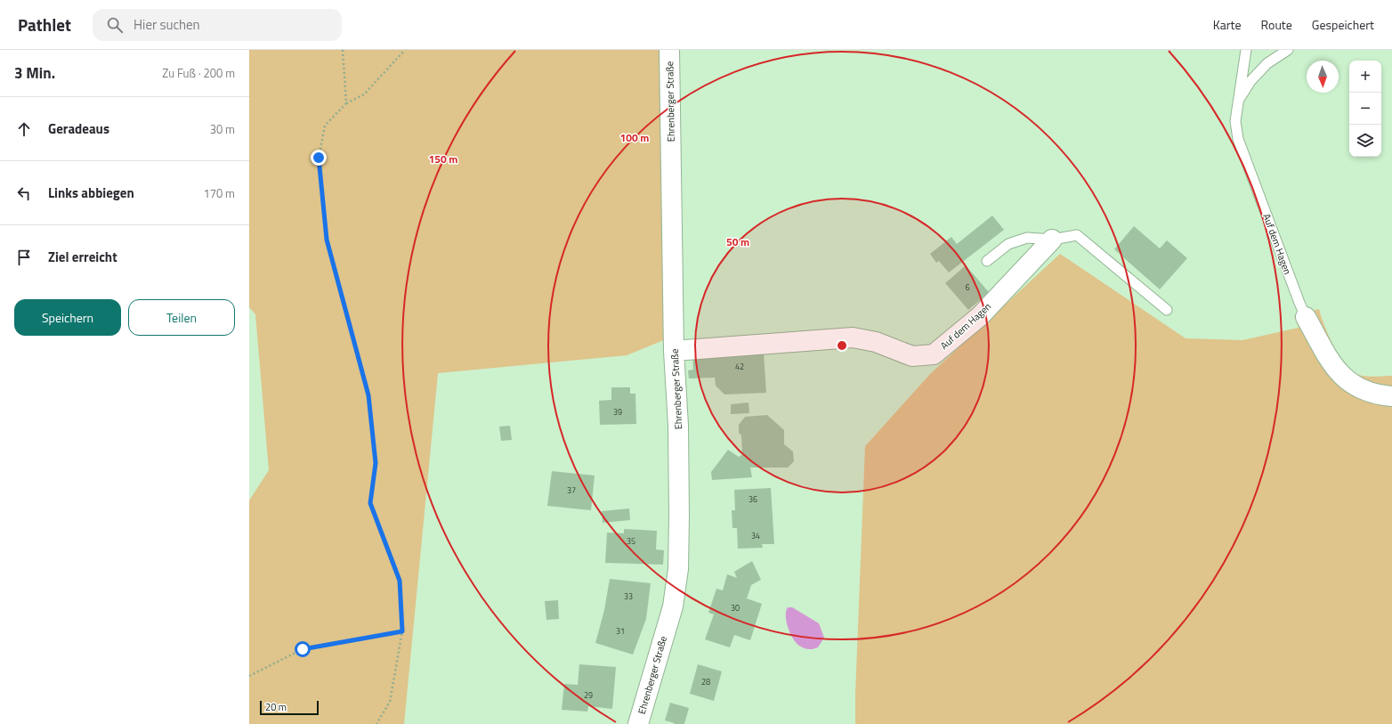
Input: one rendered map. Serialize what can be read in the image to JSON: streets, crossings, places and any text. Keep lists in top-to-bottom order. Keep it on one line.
{"streets":{"street":["Ehrenberger Straße","Auf dem Hagen"]},"crossings":[["Ehrenberger Straße","Auf dem Hagen"]],"house_numbers":["6","42","39","37","36","34","35","33","30","31","28","29"],"scale_bar":"20 m","north":"bottom","page":{"header":"Pathlet","search":"Hier suchen","nav":["Karte","Route","Gespeichert"],"heading":["3 Min.","Zu Fuß · 200 m"],"map_buttons":["+","−"],"list":[["Geradeaus","30 m"],["Links abbiegen","170 m"],"Ziel erreicht"],"buttons":["Speichern","Teilen"],"scale":"20 m"},"rings":["100 m","150 m","50 m"]}
